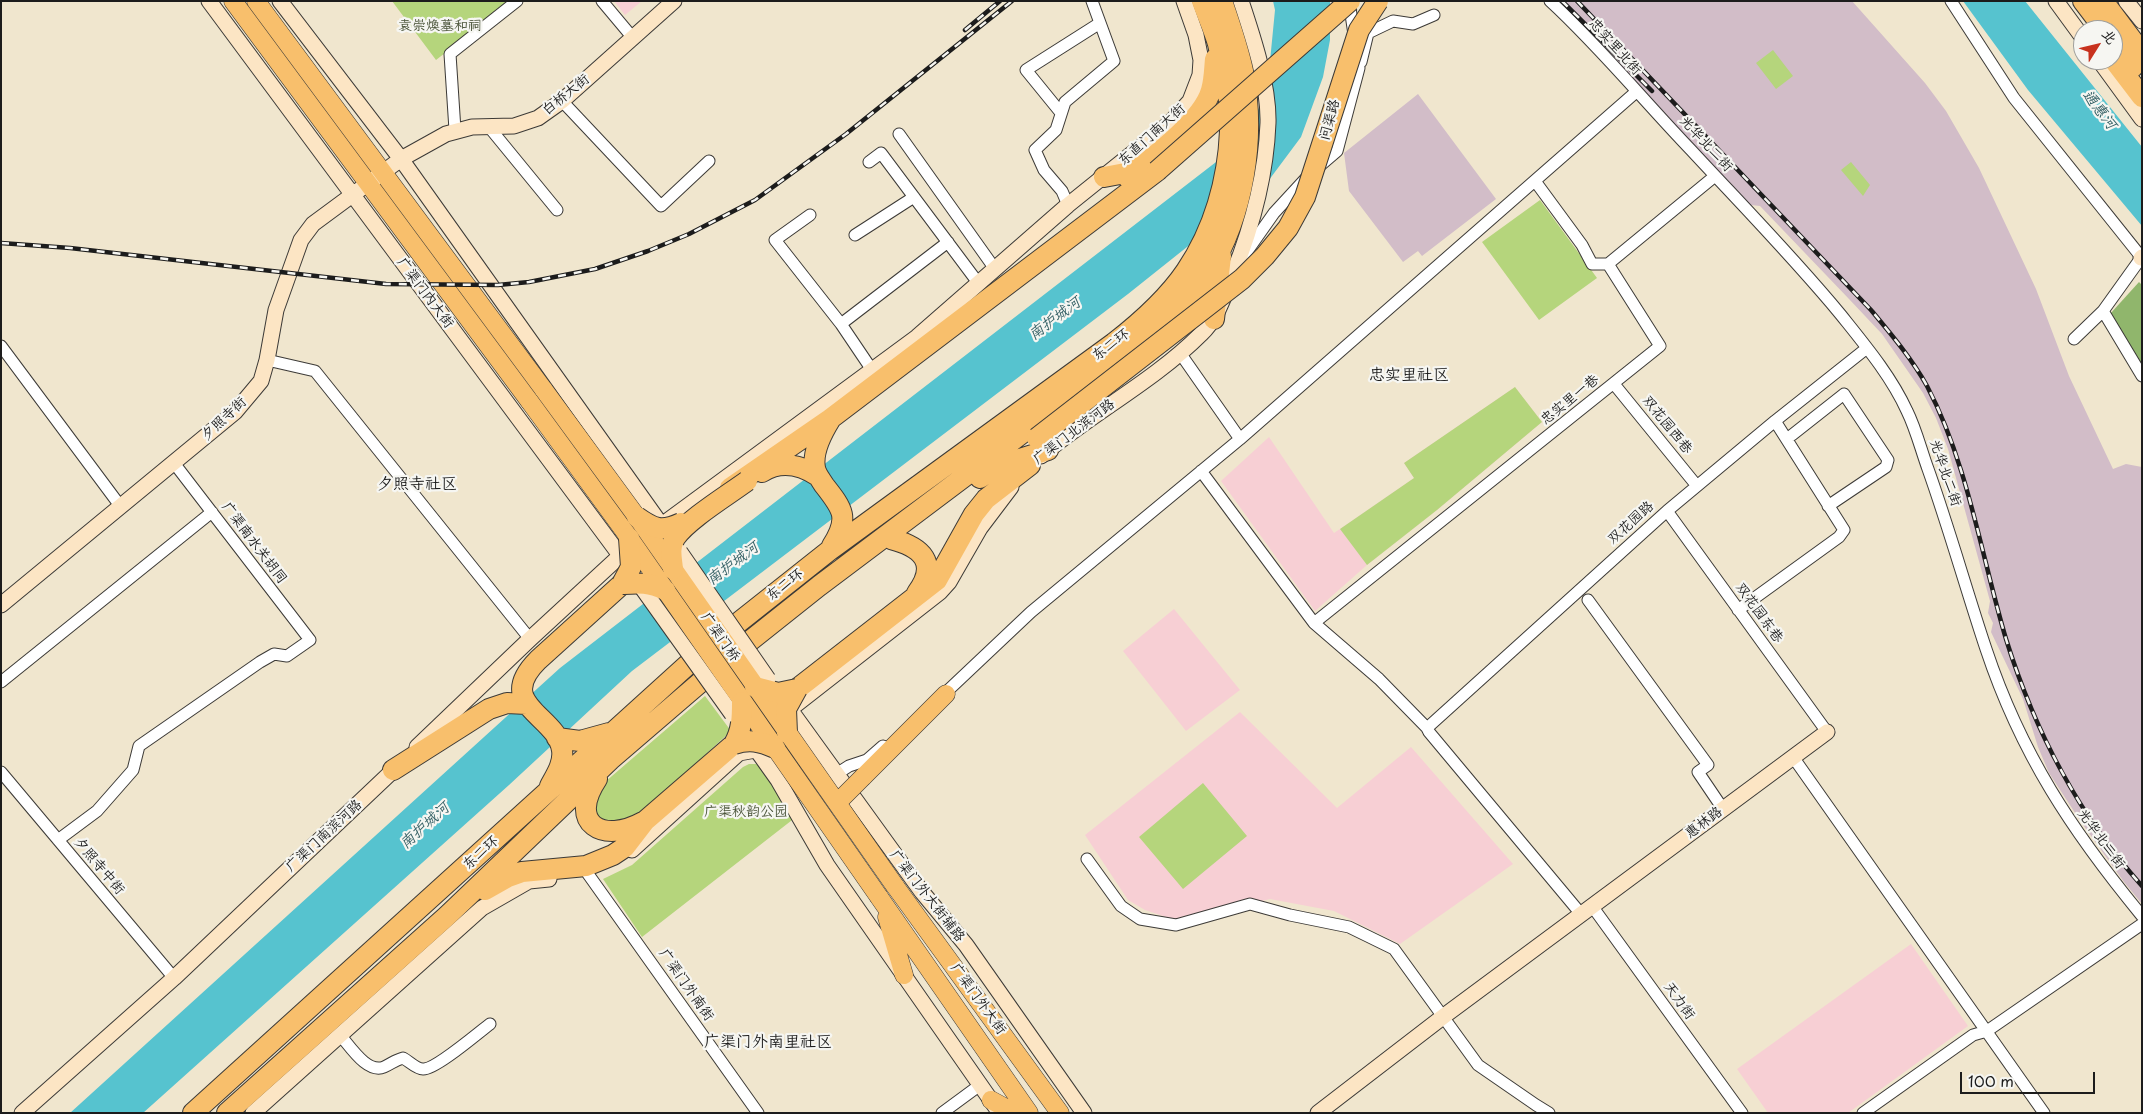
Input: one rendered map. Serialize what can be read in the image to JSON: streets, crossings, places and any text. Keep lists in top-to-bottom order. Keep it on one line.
{"streets":{"highway":["东二环"],"main road":["广渠门内大街","广渠门桥","广渠门外大街"],"street":["忠实里北街","白桥大街","问渠路","东直门南大街","光华北二街","忠实里一巷","夕照寺街","双花园西巷","广渠门北滨河路","双花园路","广渠南水关胡同","双花园东巷","惠林路","广渠门南滨河路","夕照寺中街","广渠门外大街辅路","广渠门外南街","天力街"]},"crossings":[["忠实里北街","光华北二街"],["白桥大街","广渠门内大街"],["白桥大街","夕照寺街"],["问渠路","广渠门北滨河路"],["光华北二街","双花园路"],["广渠门内大街","夕照寺街"],["广渠门内大街","广渠门桥"],["广渠门内大街","广渠门南滨河路"],["忠实里一巷","双花园西巷"],["忠实里一巷","天力街"],["夕照寺街","广渠南水关胡同"],["双花园西巷","双花园路"],["广渠门北滨河路","广渠门外大街辅路"],["双花园路","双花园东巷"],["双花园路","天力街"],["广渠南水关胡同","夕照寺中街"],["双花园东巷","惠林路"],["广渠门桥","广渠门南滨河路"],["广渠门桥","广渠门外大街"],["惠林路","天力街"],["广渠门南滨河路","夕照寺中街"]],"districts":["忠实里社区","夕照寺社区","广渠门外南里社区"],"water":["通惠河","南护城河"],"parks":["袁崇焕墓和祠","广渠秋韵公园"],"scale_bar":"100 m","north":"top right"}
